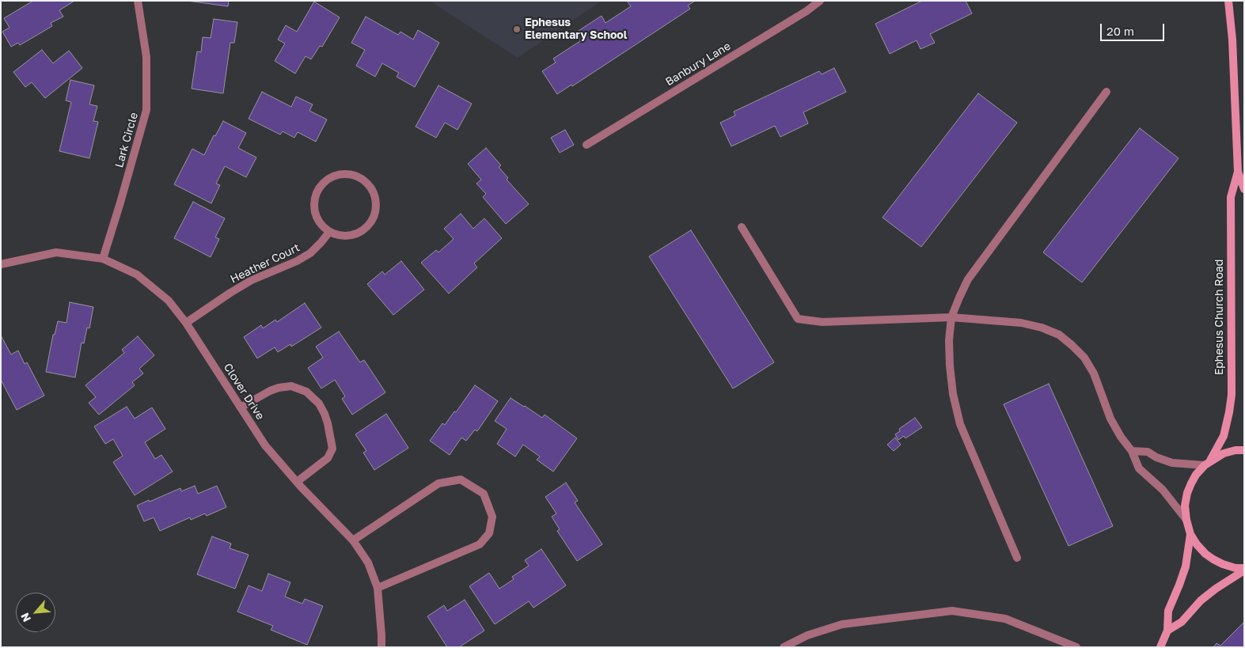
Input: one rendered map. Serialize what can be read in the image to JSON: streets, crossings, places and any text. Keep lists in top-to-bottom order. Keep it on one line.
{"streets":{"street":["Banbury Lane","Lark Circle","Heather Court","Ephesus Church Road","Clover Drive"]},"crossings":[["Lark Circle","Clover Drive"],["Heather Court","Clover Drive"]],"places":["Ephesus Elementary School"],"scale_bar":"20 m","north":"bottom left"}
